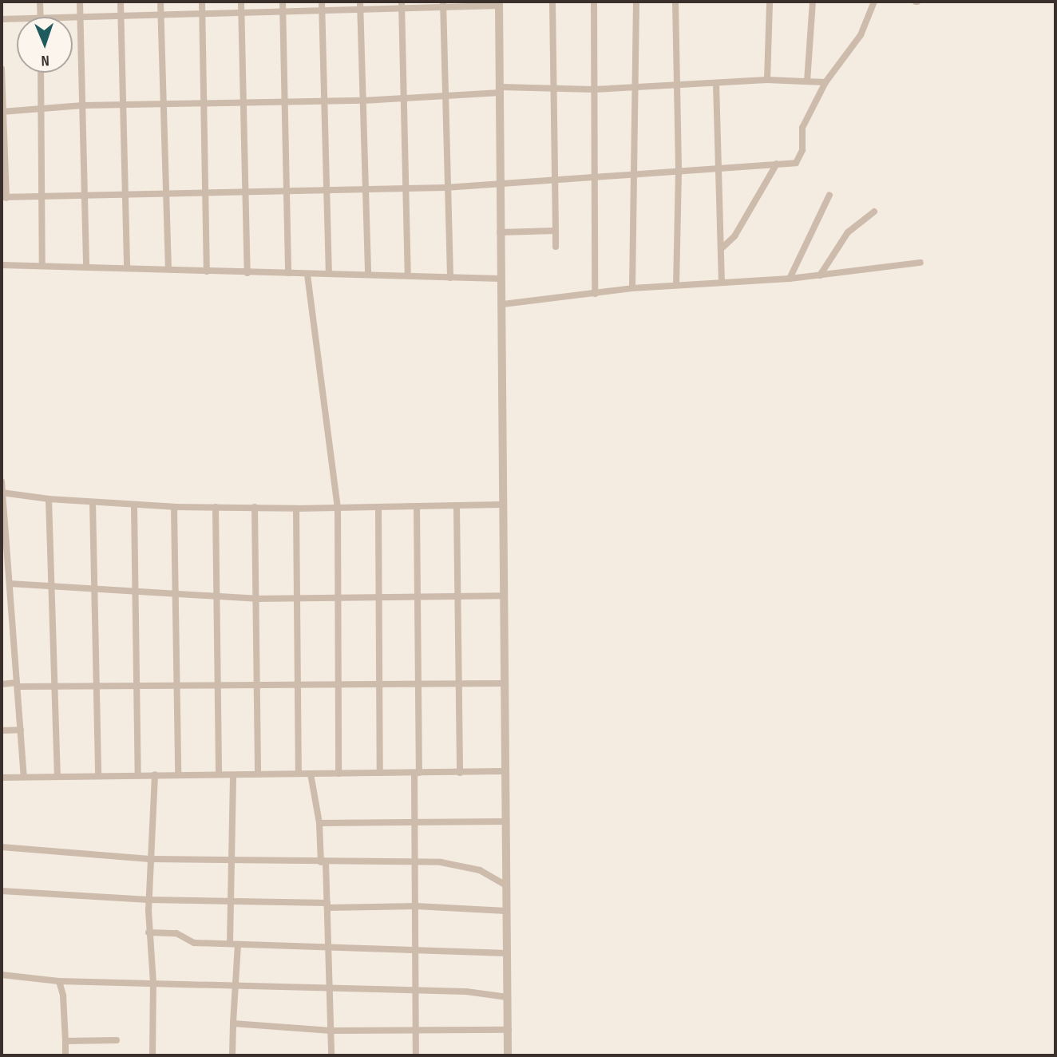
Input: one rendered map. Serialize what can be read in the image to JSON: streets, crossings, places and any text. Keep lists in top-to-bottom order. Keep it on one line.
{"north":"bottom"}
